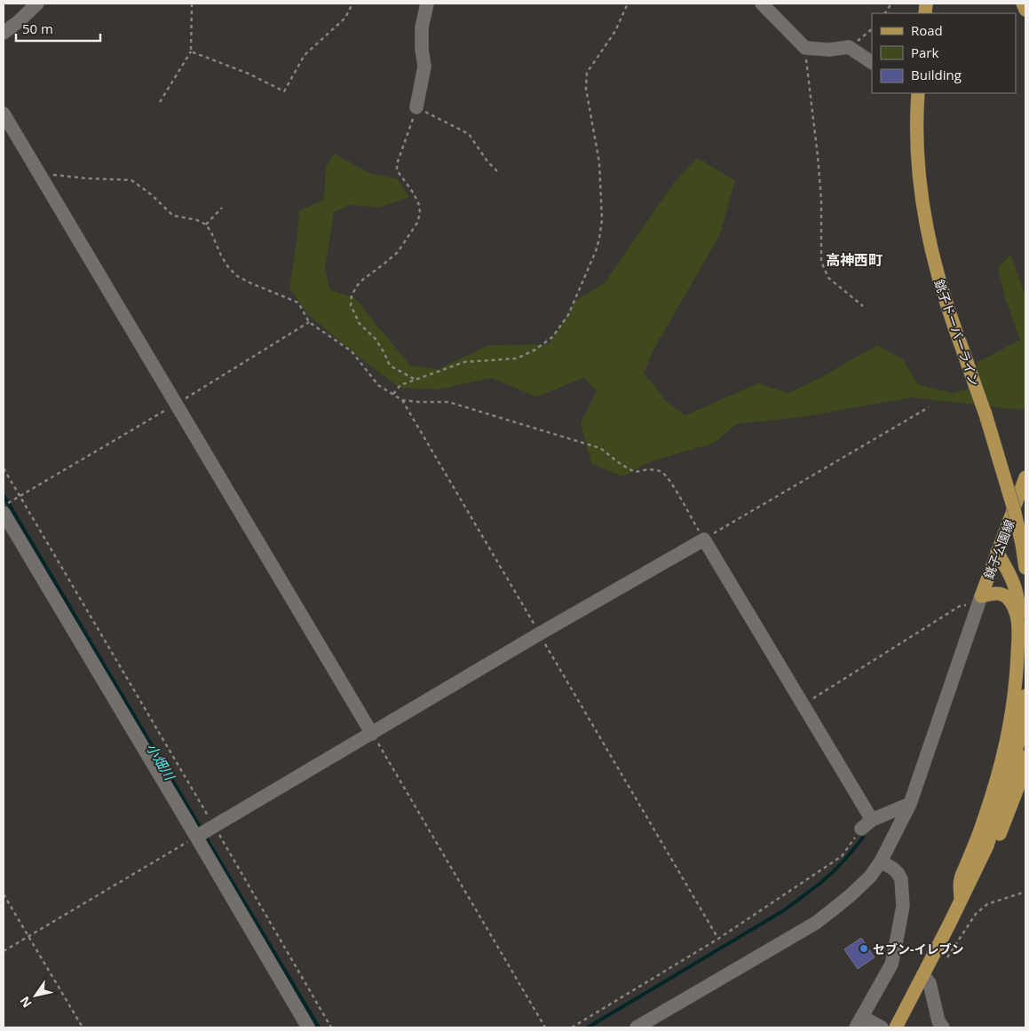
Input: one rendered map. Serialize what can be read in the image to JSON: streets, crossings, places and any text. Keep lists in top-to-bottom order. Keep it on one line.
{"streets":{"main road":["銚子ドーバーライン","銚子公園線"]},"districts":["高神西町"],"water":["小畑川"],"places":["セブン-イレブン"],"legend":["Road","Park","Building"],"scale_bar":"50 m","north":"bottom left"}
